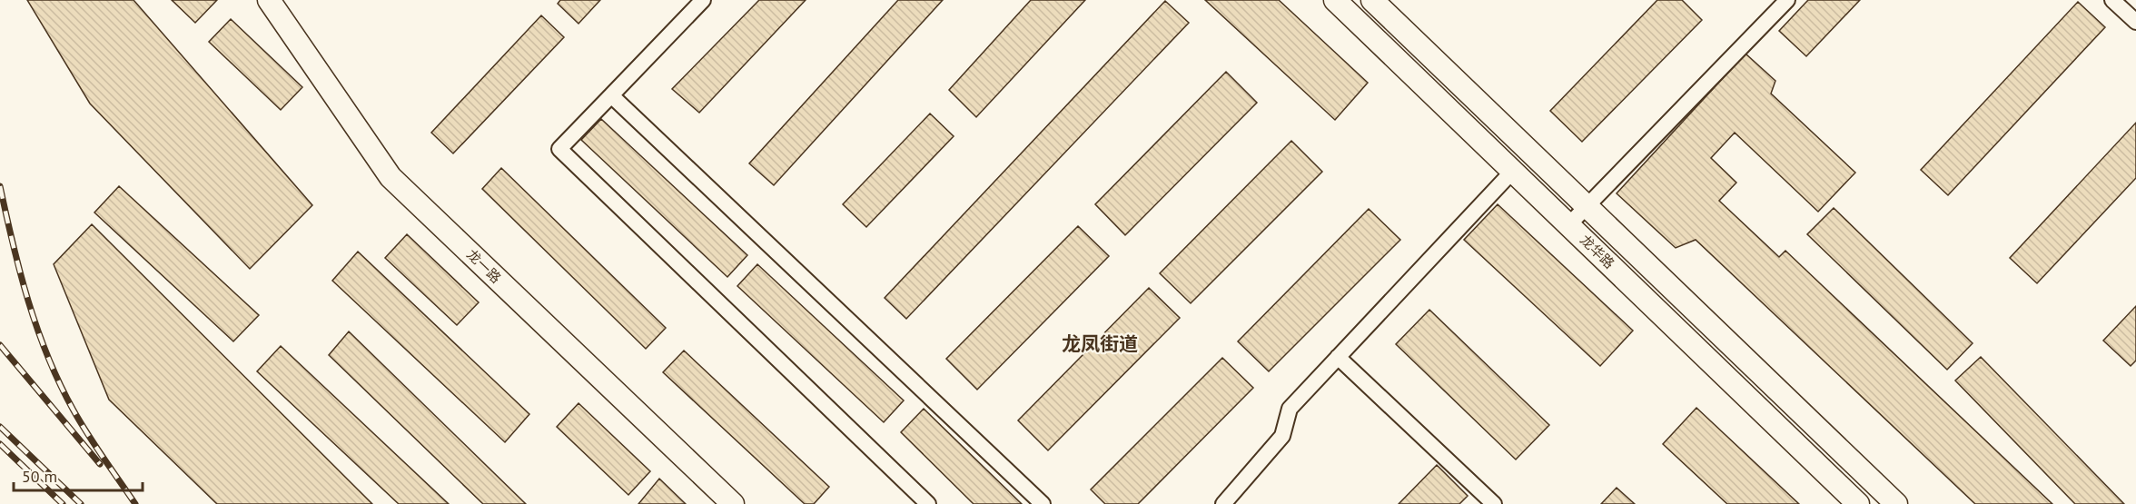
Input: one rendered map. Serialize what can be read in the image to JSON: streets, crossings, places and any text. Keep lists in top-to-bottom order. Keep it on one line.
{"streets":{"main road":["龙华路","龙一路"]},"districts":["龙凤街道"],"scale_bar":"50 m"}
